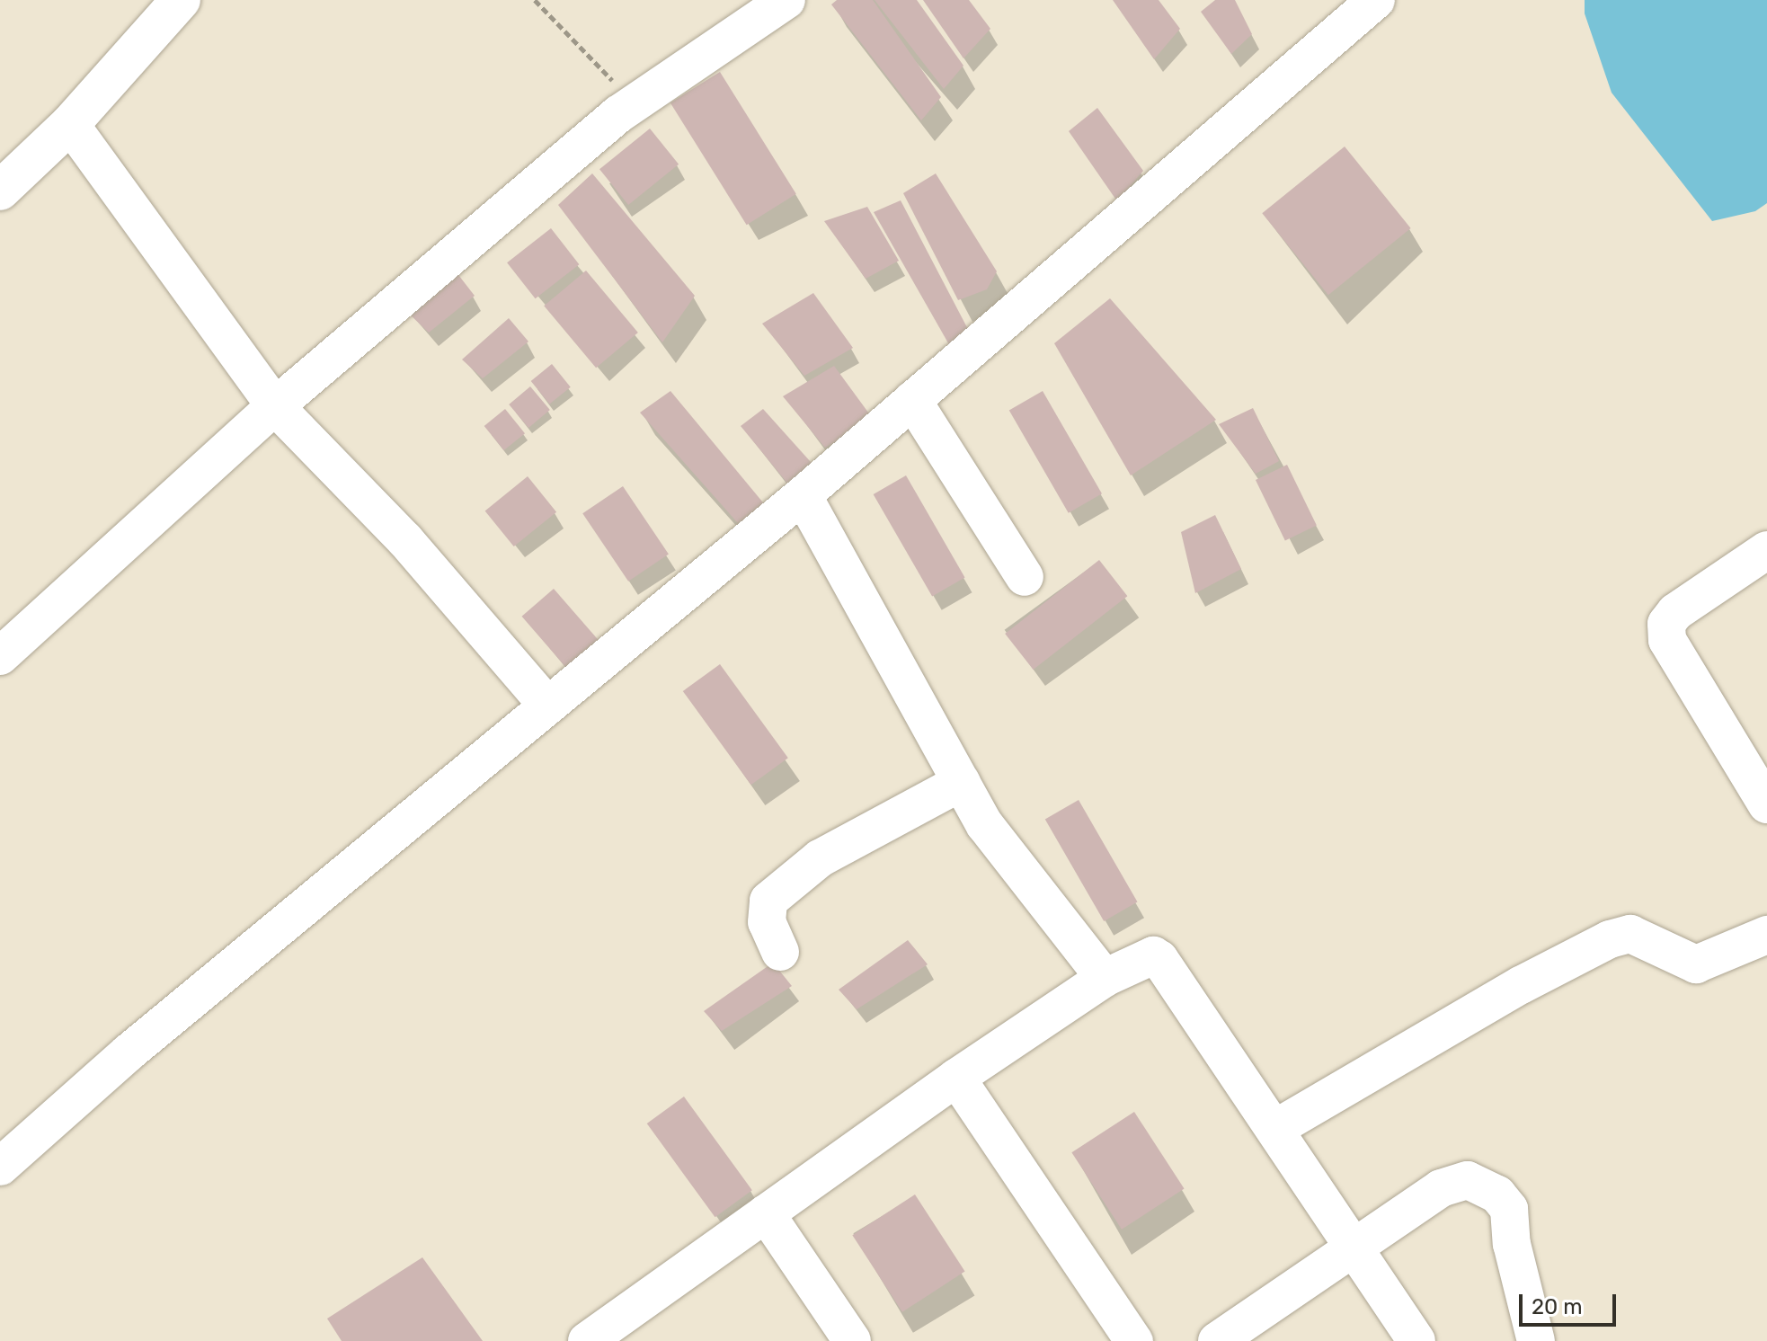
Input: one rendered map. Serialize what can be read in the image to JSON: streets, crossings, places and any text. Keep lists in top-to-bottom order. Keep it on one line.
{"scale_bar":"20 m"}
